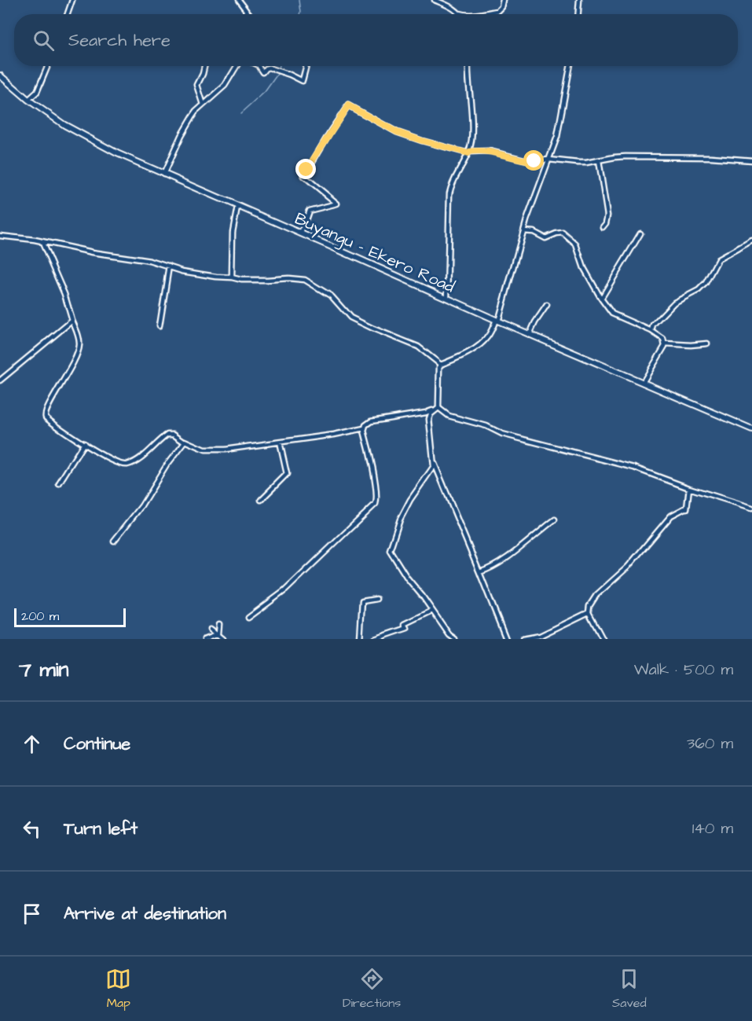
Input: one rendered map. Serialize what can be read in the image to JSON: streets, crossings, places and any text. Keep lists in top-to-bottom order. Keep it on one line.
{"streets":{"main road":["Buyangu - Ekero Road"]},"scale_bar":"200 m","page":{"search":"Search here","scale":"200 m","heading":["7 min","Walk · 500 m"],"list":[["Continue","360 m"],["Turn left","140 m"],"Arrive at destination"],"nav":["Map","Directions","Saved"]}}
